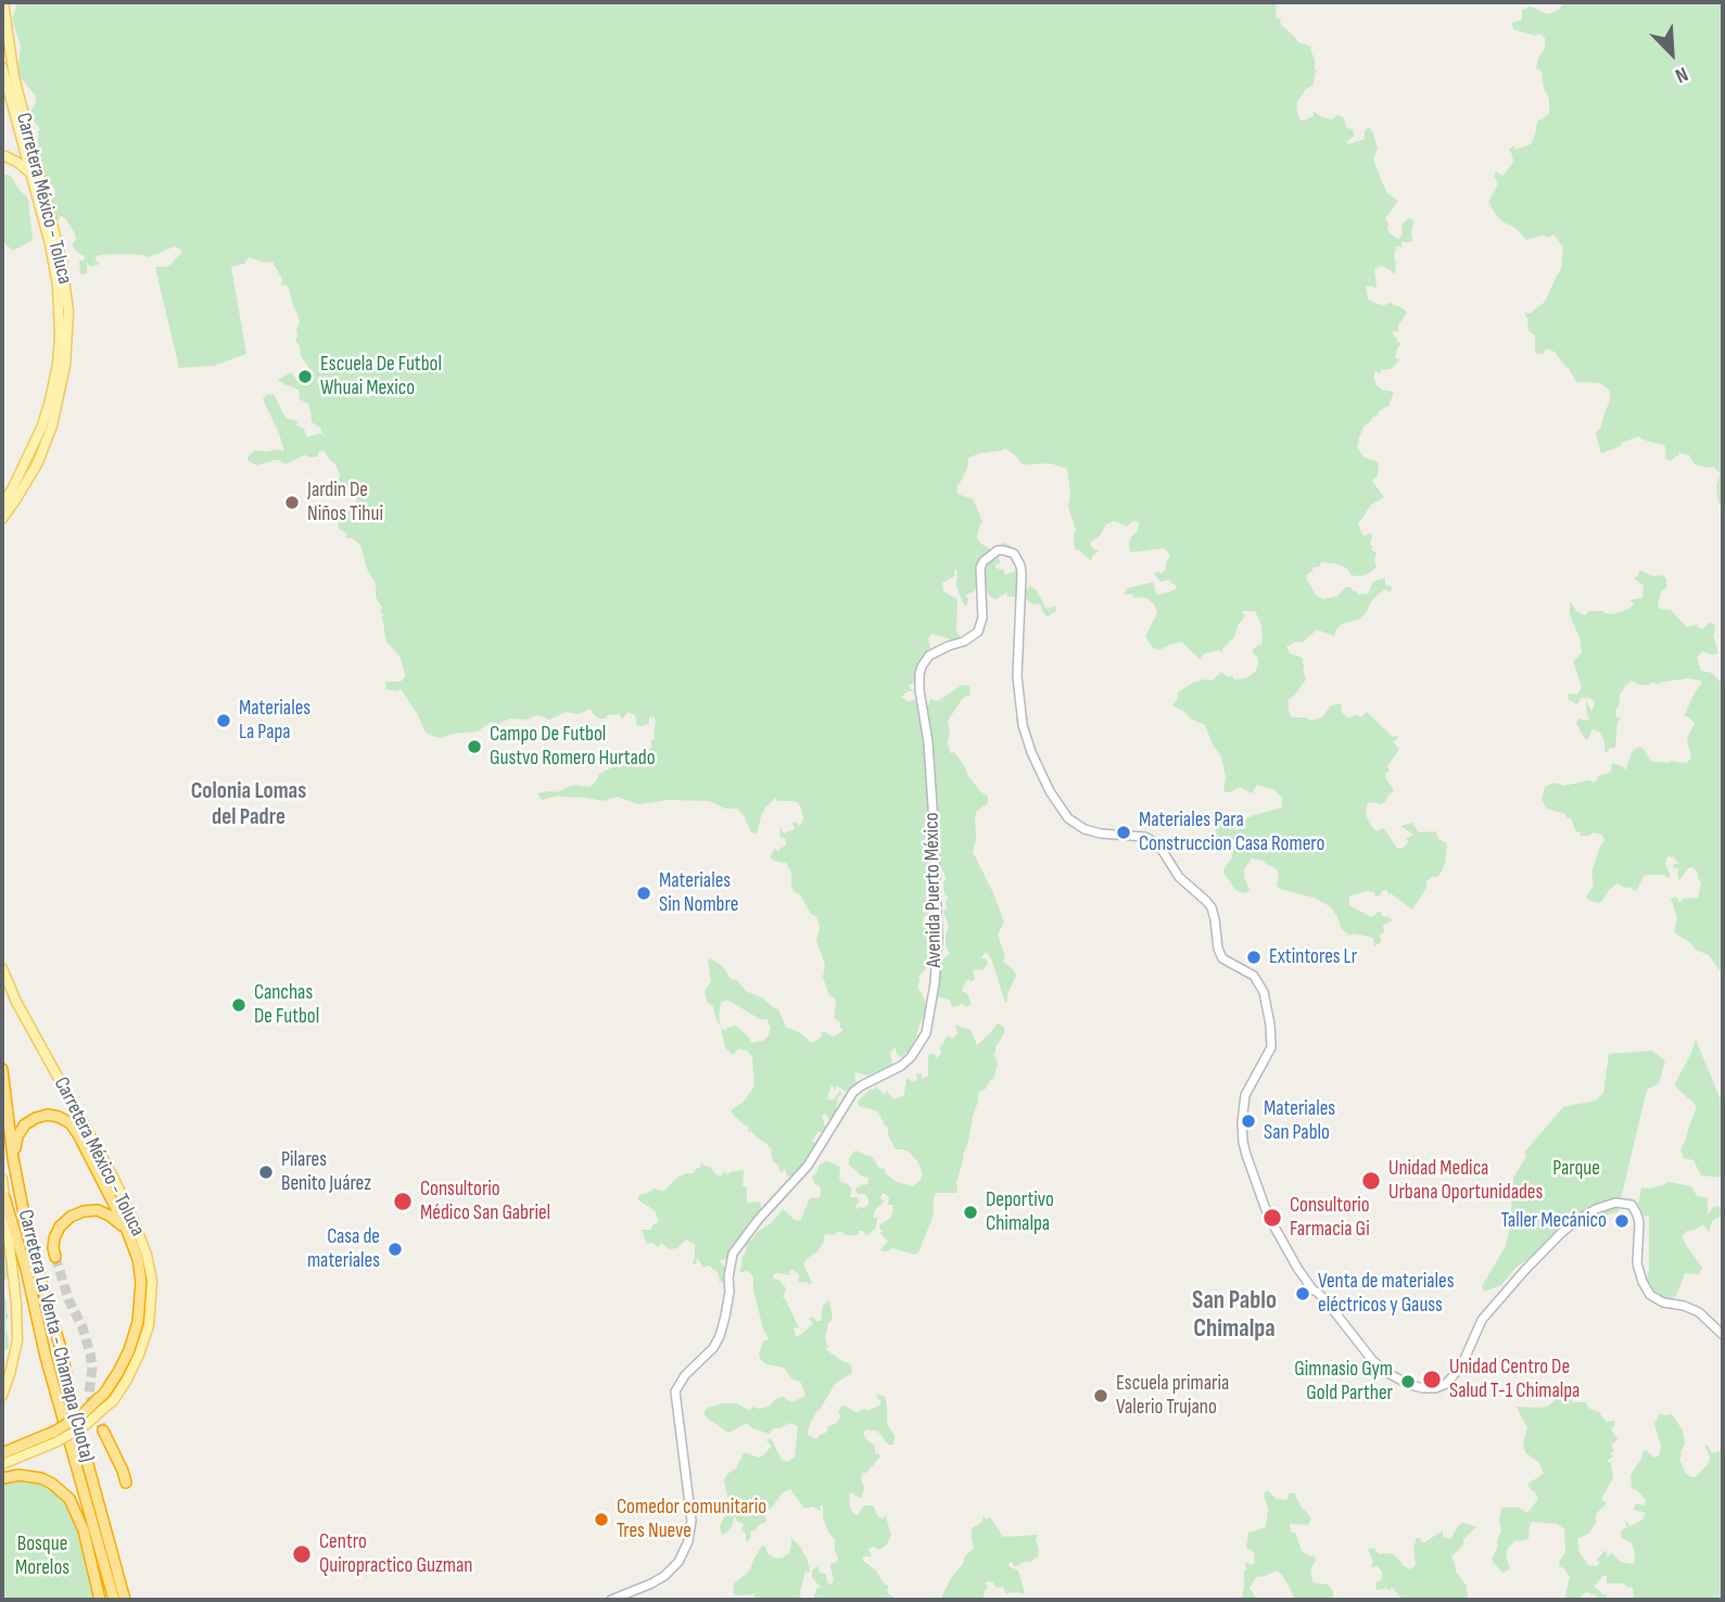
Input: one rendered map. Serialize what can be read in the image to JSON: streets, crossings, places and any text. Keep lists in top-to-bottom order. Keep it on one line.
{"streets":{"highway":["Carretera La Venta - Chamapa (Cuota)"],"main road":["Carretera México - Toluca","Avenida Puerto México"]},"districts":["Colonia Lomas del Padre","San Pablo Chimalpa"],"parks":["Parque","Bosque Morelos"],"places":["Escuela De Futbol Whuai Mexico","Jardin De Niños Tihui","Materiales La Papa","Campo De Futbol Gustvo Romero Hurtado","Materiales Para Construccion Casa Romero","Materiales Sin Nombre","Extintores Lr","Canchas De Futbol","Materiales San Pablo","Pilares Benito Juárez","Unidad Medica Urbana Oportunidades","Consultorio Médico San Gabriel","Deportivo Chimalpa","Consultorio Farmacia Gi","Taller Mecánico","Casa de materiales","Venta de materiales eléctricos y Gauss","Unidad Centro De Salud T-1 Chimalpa","Gimnasio Gym Gold Parther","Escuela primaria Valerio Trujano","Comedor comunitario Tres Nueve","Centro Quiropractico Guzman"],"north":"bottom right"}
